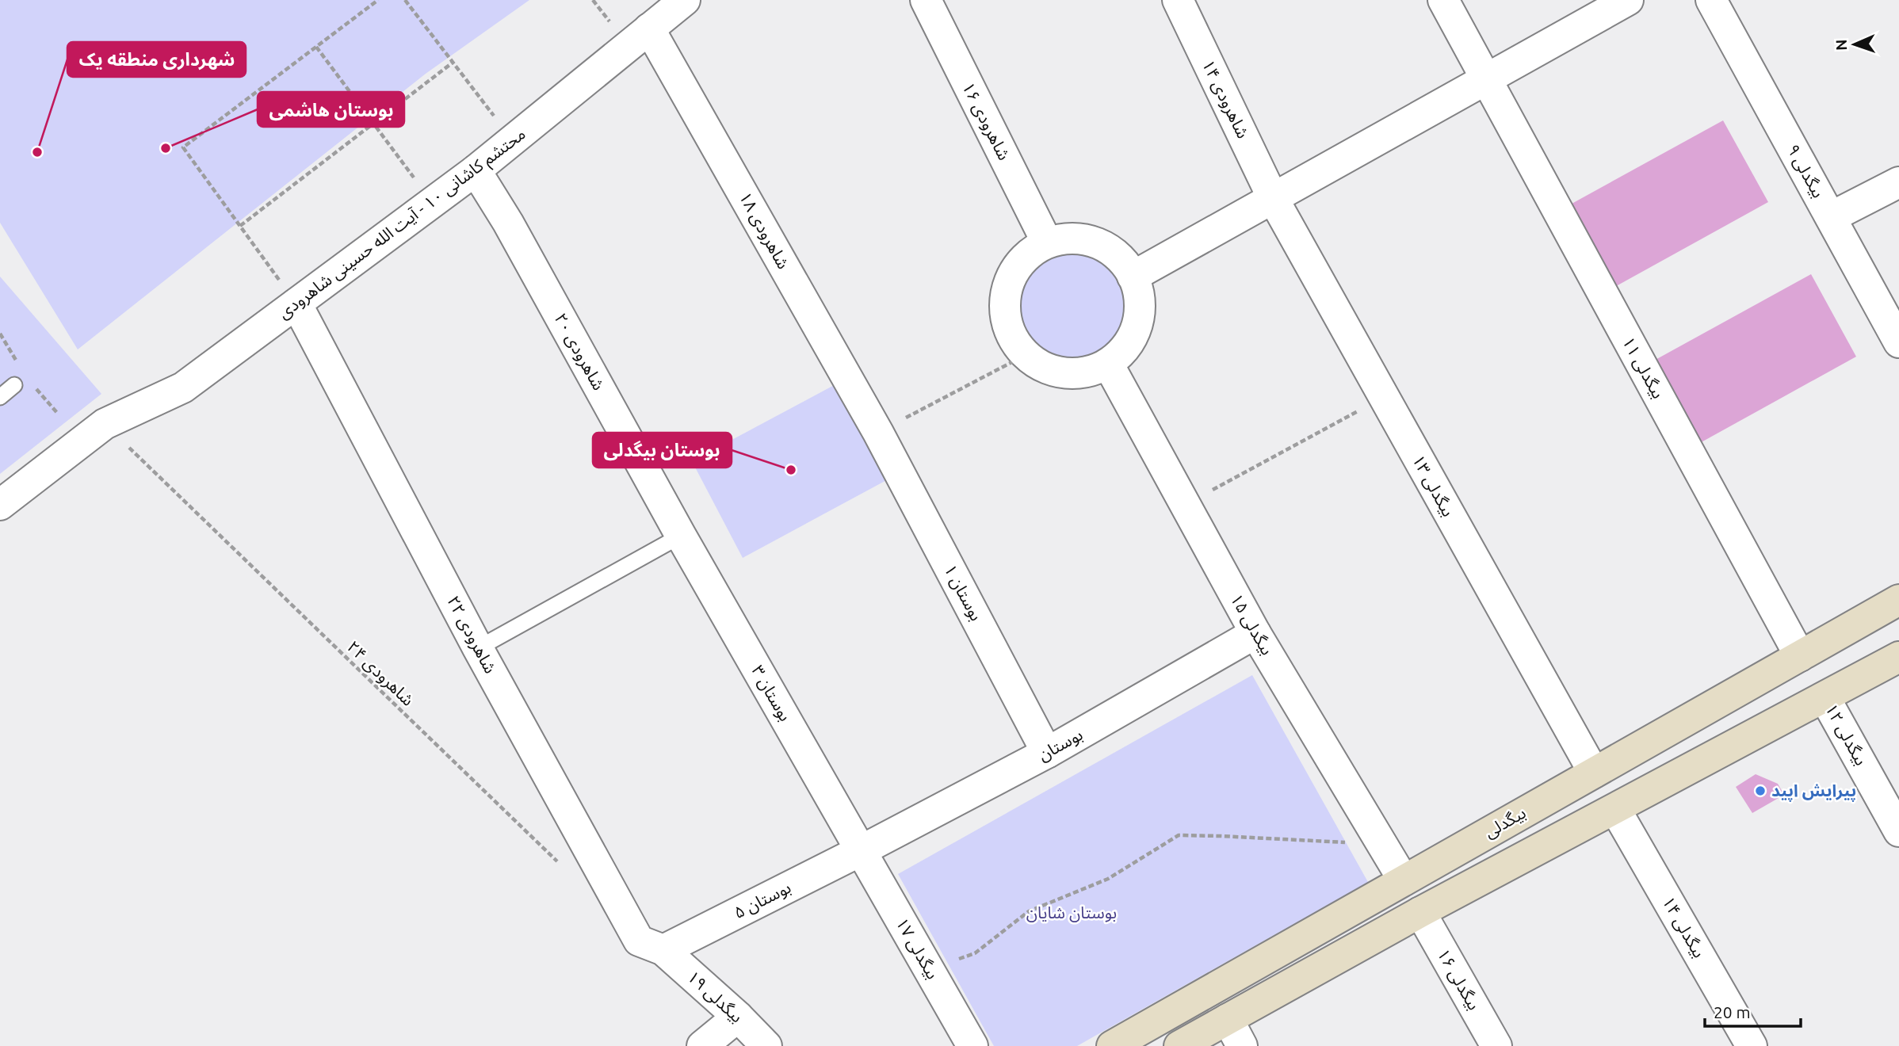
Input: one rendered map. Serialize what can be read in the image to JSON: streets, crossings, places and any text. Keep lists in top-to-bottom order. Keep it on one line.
{"streets":{"main road":["بیگدلی"],"street":["شاهرودی ۱۴","شاهرودی ۱۶","بیگدلی ۹","محتشم کاشانی ۱۰ - آیت الله حسینی شاهرودی","شاهرودی ۱۸","شاهرودی ۲۰","بیگدلی ۱۱","بیگدلی ۱۳","بوستان ۱","بیگدلی ۱۵","شاهرودی ۲۲","بوستان ۳","بیگدلی ۱۲","بوستان","بوستان ۵","بیگدلی ۱۴","بیگدلی ۱۷","بیگدلی ۱۶","بیگدلی ۱۹"],"path":["شاهرودی ۲۴"]},"crossings":[["شاهرودی ۱۴","بیگدلی ۱۳"],["شاهرودی ۱۶","بیگدلی ۱۵"],["محتشم کاشانی ۱۰ - آیت الله حسینی شاهرودی","شاهرودی ۱۸"],["محتشم کاشانی ۱۰ - آیت الله حسینی شاهرودی","شاهرودی ۲۰"],["محتشم کاشانی ۱۰ - آیت الله حسینی شاهرودی","شاهرودی ۲۲"],["محتشم کاشانی ۱۰ - آیت الله حسینی شاهرودی","شاهرودی ۲۴"],["شاهرودی ۱۸","بوستان ۱"],["شاهرودی ۲۰","بوستان ۳"],["بیگدلی ۱۱","بیگدلی"],["بیگدلی ۱۳","بیگدلی"],["بوستان ۱","بوستان"],["بیگدلی ۱۵","بوستان"],["بیگدلی ۱۵","بیگدلی"],["شاهرودی ۲۲","بوستان ۵"],["شاهرودی ۲۲","بیگدلی ۱۹"],["بوستان ۳","بوستان"],["بوستان ۳","بوستان ۵"],["بوستان ۳","بیگدلی ۱۷"],["بوستان","بوستان ۵"],["بوستان","بیگدلی ۱۷"],["بوستان ۵","بیگدلی ۱۷"],["بوستان ۵","بیگدلی ۱۹"]],"parks":["بوستان شایان"],"places":["بوستان هاشمی","شهرداری منطقه یک","بوستان بیگدلی","پیرایش اپید"],"scale_bar":"20 m","north":"left"}
